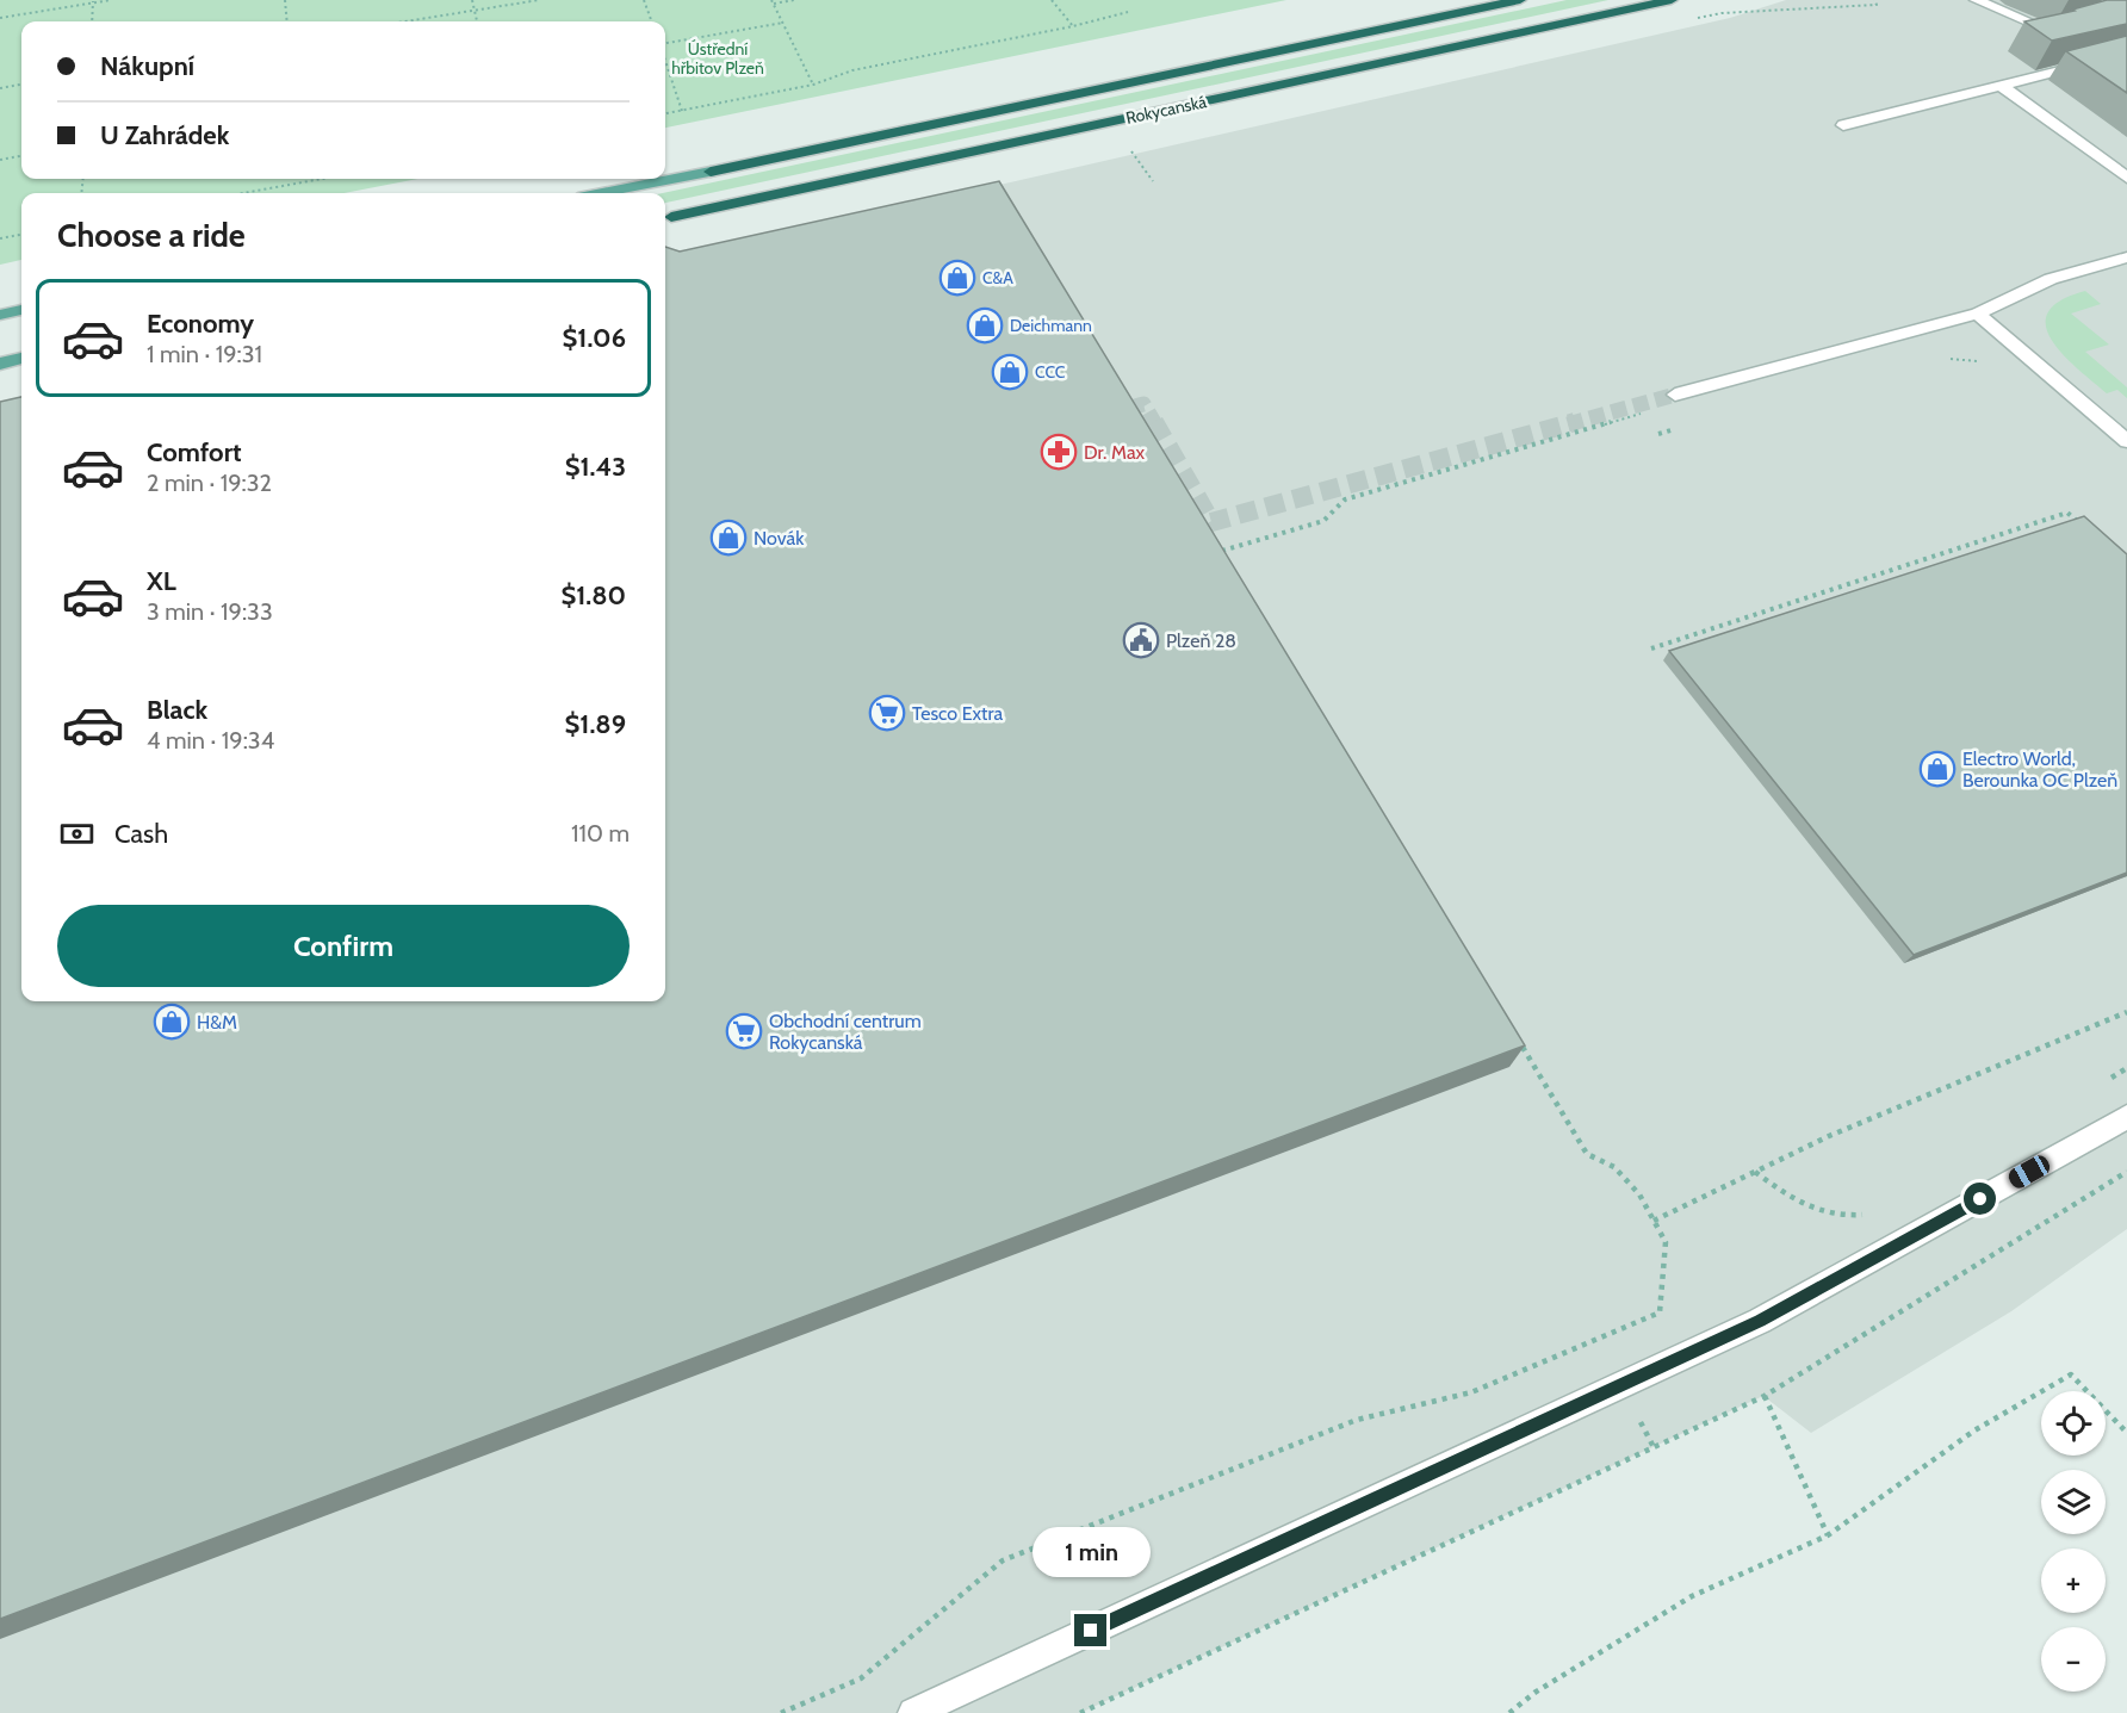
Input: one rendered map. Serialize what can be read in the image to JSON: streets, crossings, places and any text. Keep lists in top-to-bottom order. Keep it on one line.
{"streets":{"highway":["Rokycanská"]},"parks":["Ústřední hřbitov Plzeň"],"places":{"shop":["C&A","Deichmann","CCC","Novák","Electro World, Berounka OC Plzeň","H&M"],"pharmacy":["Dr. Max"],"public building":["Plzeň 28"],"supermarket":["Tesco Extra","Obchodní centrum Rokycanská"]},"page":{"banner":["Nákupní","U Zahrádek"],"heading":"Choose a ride","list":[{"name":"Economy","note":"1 min · 19:31","value":"$1.06"},{"name":"Comfort","note":"2 min · 19:32","value":"$1.43"},{"name":"XL","note":"3 min · 19:33","value":"$1.80"},{"name":"Black","note":"4 min · 19:34","value":"$1.89"}],"pay":["Cash","110 m"],"buttons":"Confirm","map_buttons":["+","−"],"bubble":"1 min"}}
